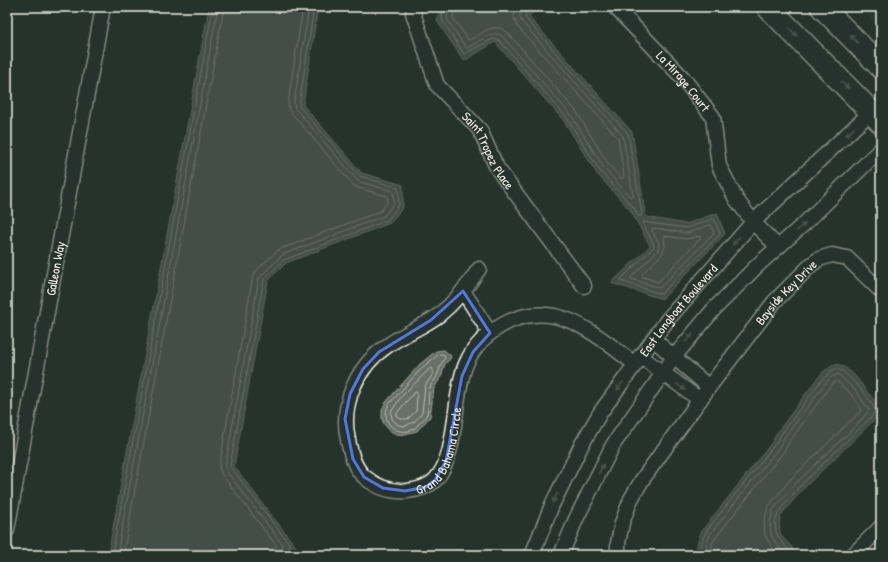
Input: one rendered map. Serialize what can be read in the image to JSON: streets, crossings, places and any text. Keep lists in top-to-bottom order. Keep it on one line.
{"streets":{"street":["La Mirage Court","Saint Tropez Place","Galleon Way","Bayside Key Drive","East Longboat Boulevard","Grand Bahama Circle"]},"crossings":[["La Mirage Court","East Longboat Boulevard"],["East Longboat Boulevard","Grand Bahama Circle"]]}
